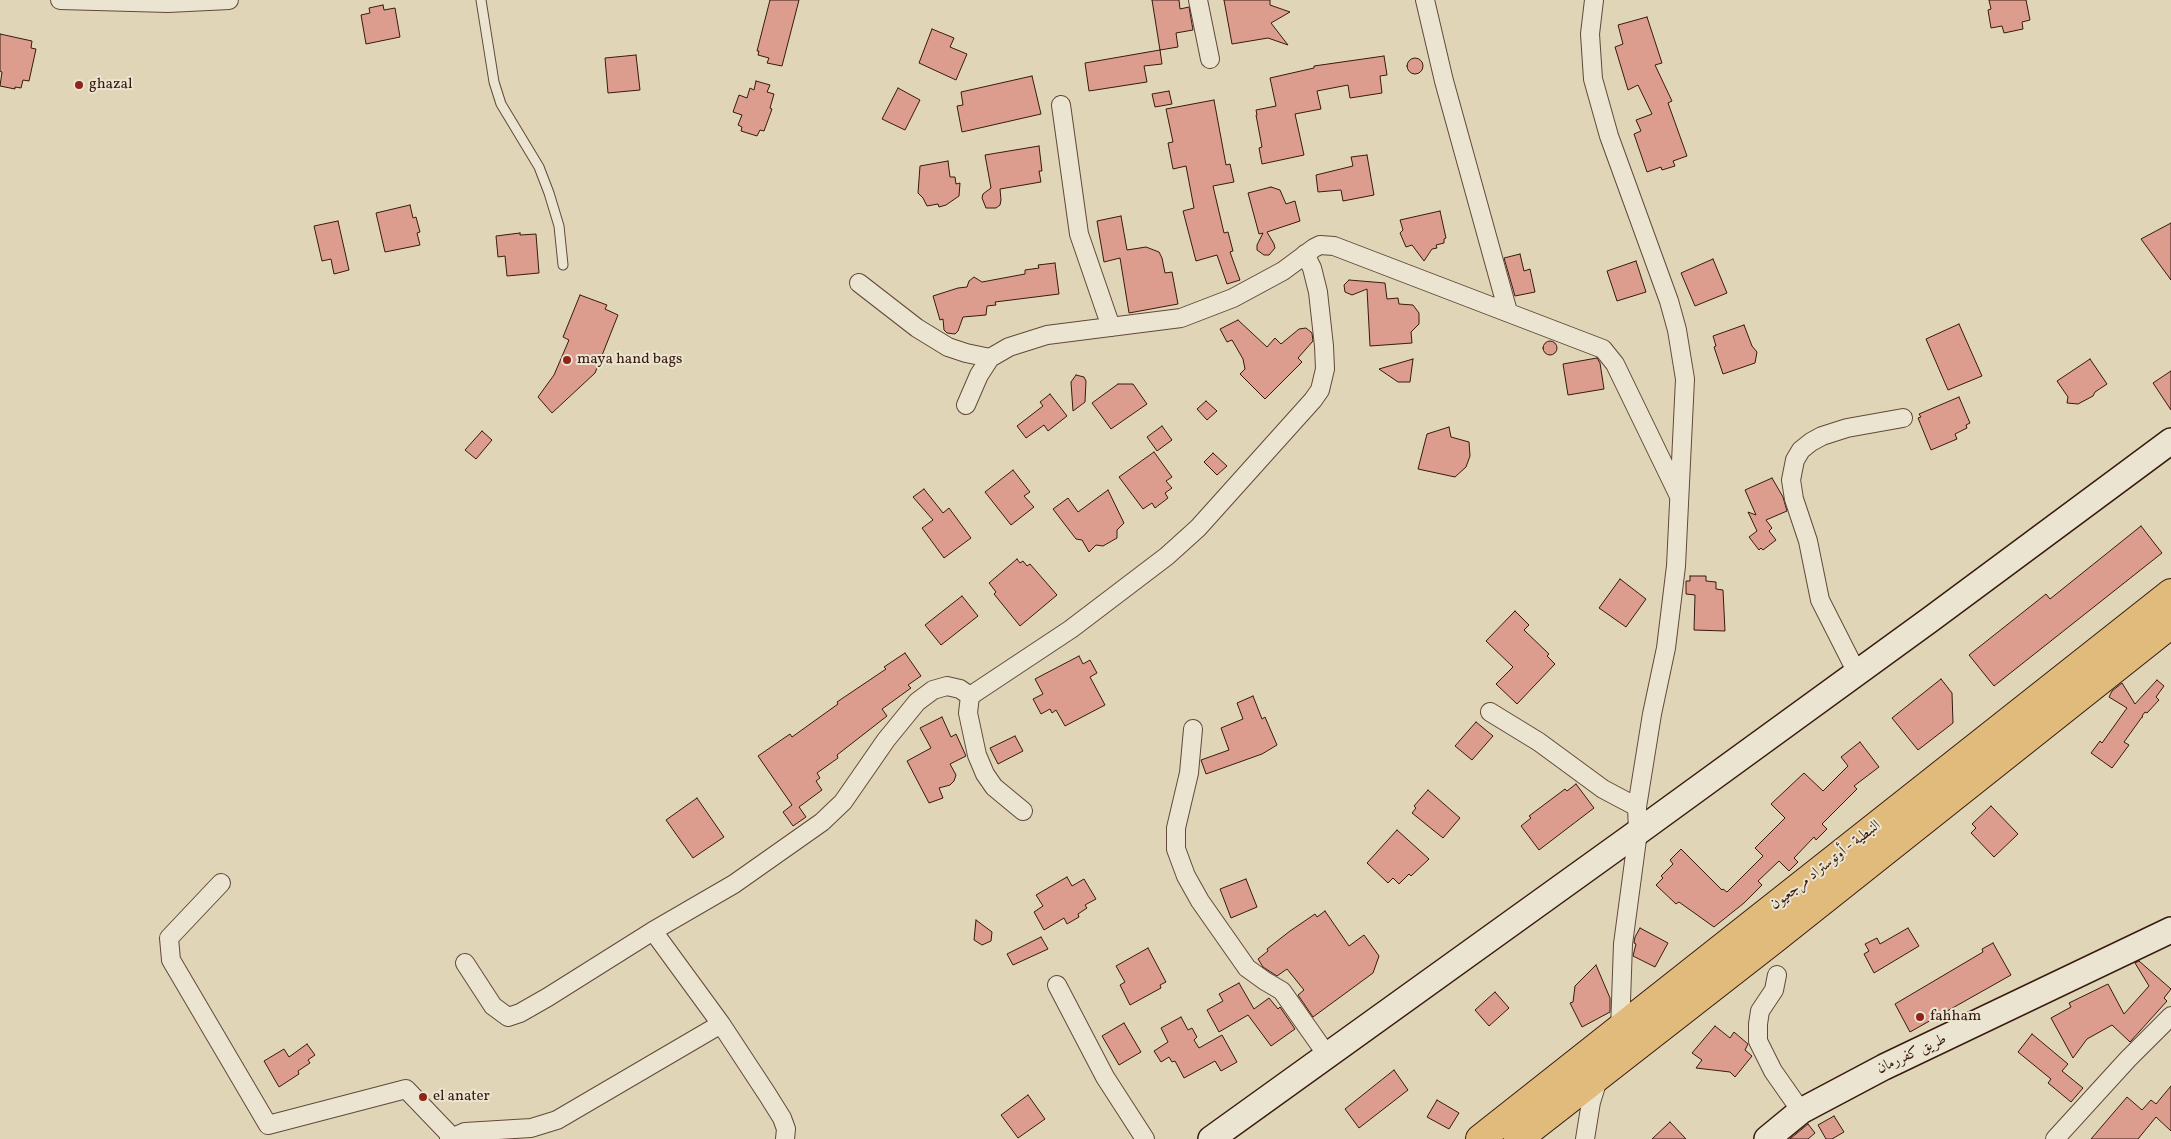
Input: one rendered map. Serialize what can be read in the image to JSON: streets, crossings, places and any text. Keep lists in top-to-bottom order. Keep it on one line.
{"streets":{"highway":["النبطية - أوتوستراد مرجعيون"],"street":["طريق كفررمان"]},"places":["ghazal","maya hand bags","fahham","el anater"]}
